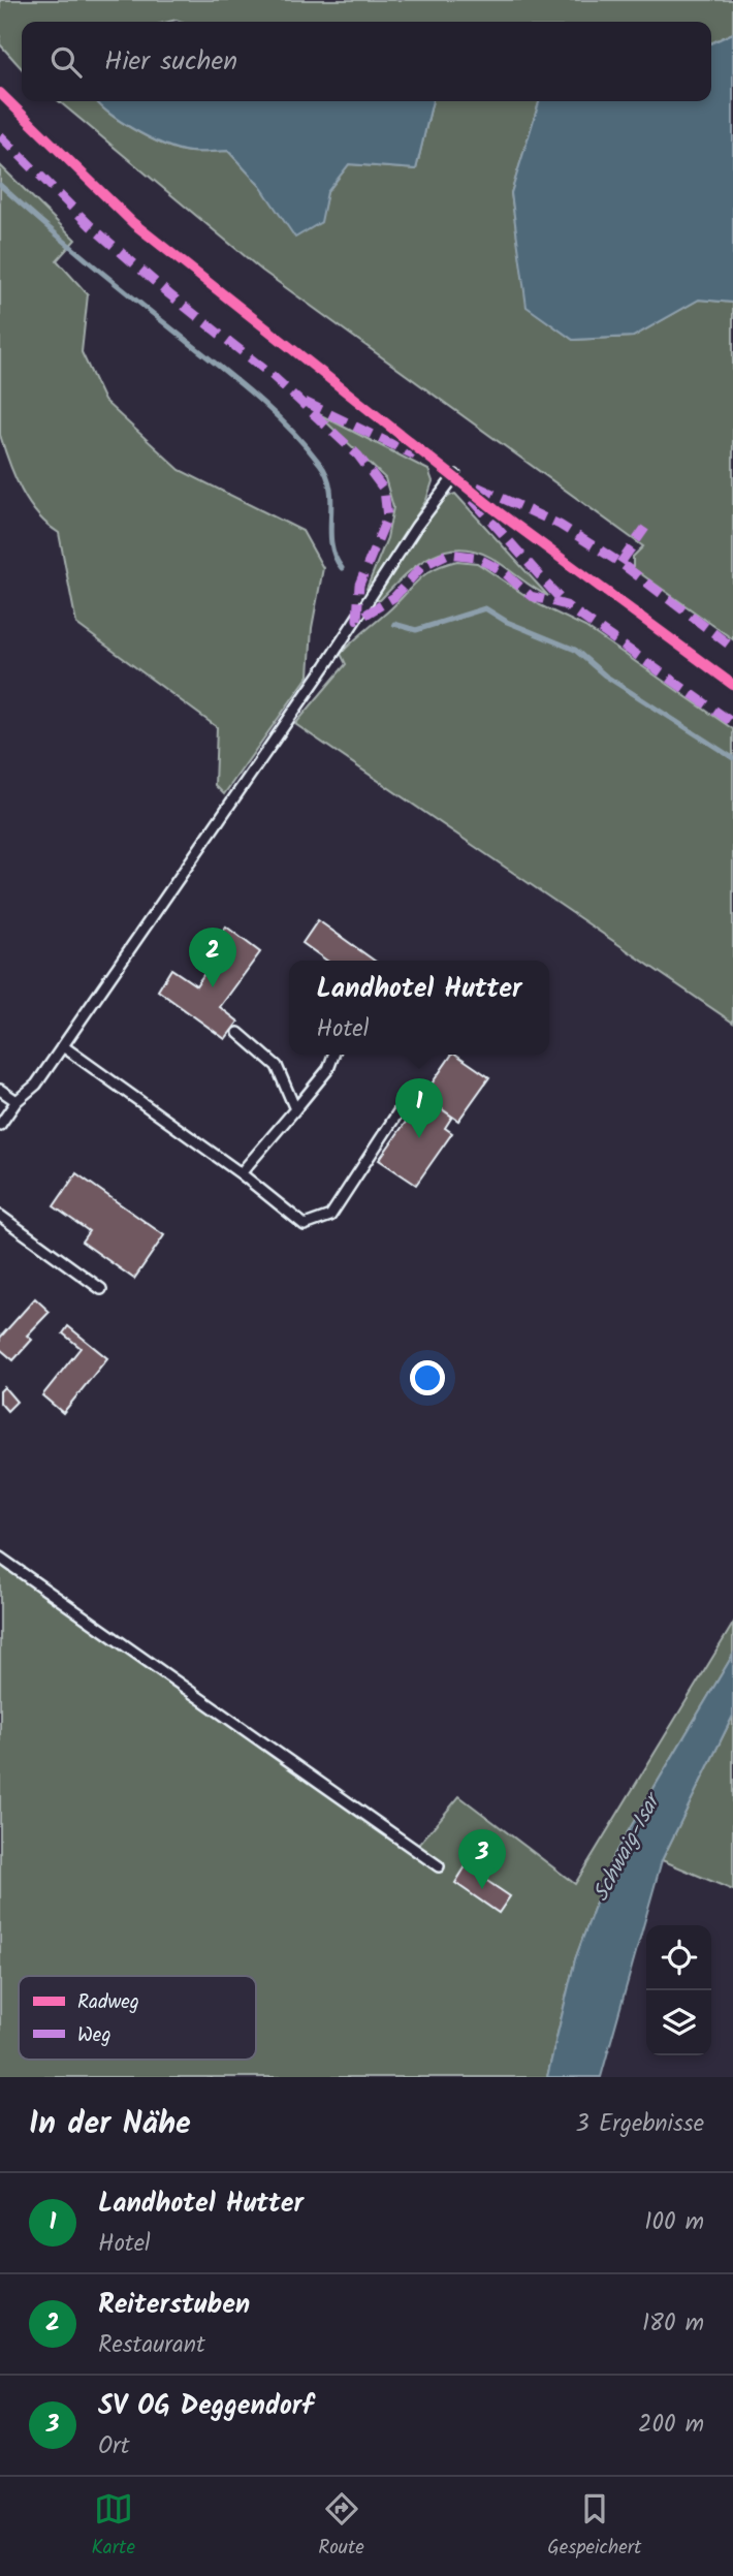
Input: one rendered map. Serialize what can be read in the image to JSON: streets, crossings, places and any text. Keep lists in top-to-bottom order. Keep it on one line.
{"water":["Schwaig-Isar"],"legend":["Radweg","Weg"],"page":{"search":"Hier suchen","pins":["2","1","3"],"popup":["Landhotel Hutter","Hotel"],"heading":["In der Nähe","3 Ergebnisse"],"list":[{"mark":"1","name":"Landhotel Hutter","note":"Hotel","value":"100 m"},{"mark":"2","name":"Reiterstuben","note":"Restaurant","value":"180 m"},{"mark":"3","name":"SV OG Deggendorf","note":"Ort","value":"200 m"}],"nav":["Karte","Route","Gespeichert"]}}
